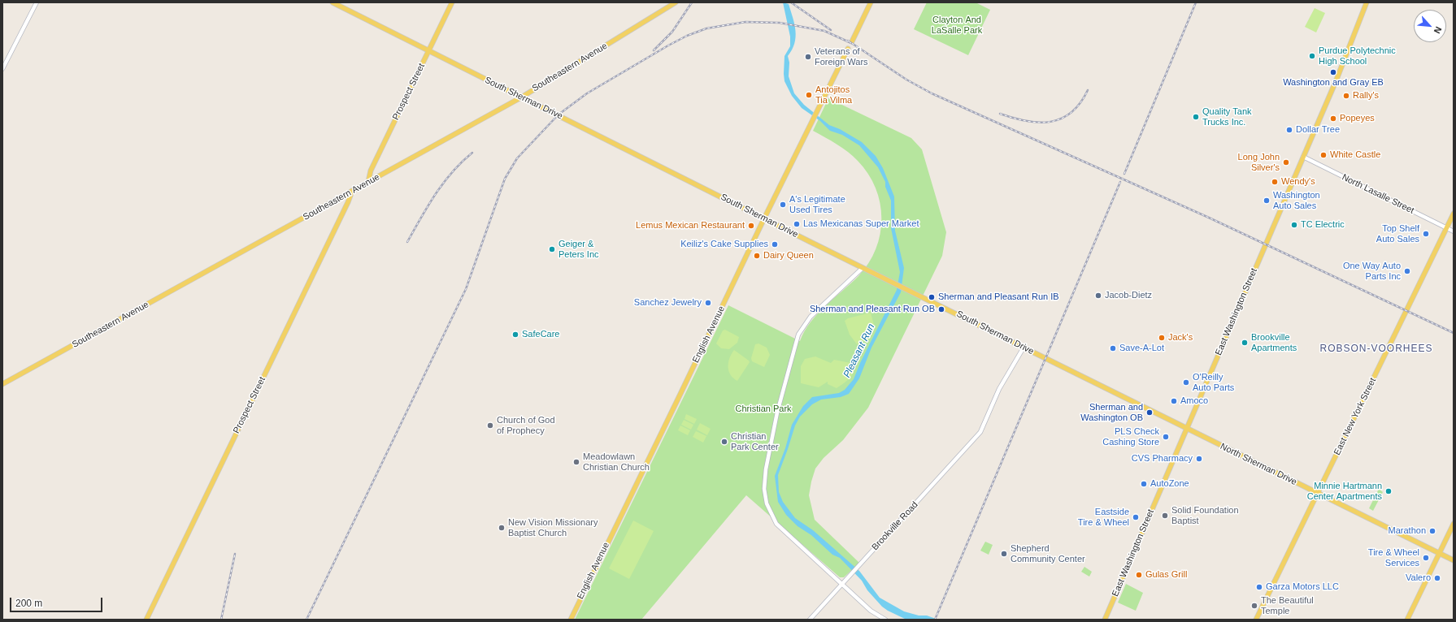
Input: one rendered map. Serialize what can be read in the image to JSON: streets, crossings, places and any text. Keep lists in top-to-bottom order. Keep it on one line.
{"streets":{"main road":["Southeastern Avenue","Prospect Street","South Sherman Drive","East Washington Street","English Avenue","East New York Street","North Sherman Drive"],"street":["North Lasalle Street","Brookville Road"]},"crossings":[["Southeastern Avenue","Prospect Street"],["Southeastern Avenue","South Sherman Drive"],["Prospect Street","South Sherman Drive"],["South Sherman Drive","East Washington Street"],["South Sherman Drive","English Avenue"],["South Sherman Drive","North Sherman Drive"],["South Sherman Drive","Brookville Road"],["North Lasalle Street","East Washington Street"],["North Lasalle Street","East New York Street"],["East Washington Street","North Sherman Drive"],["East New York Street","North Sherman Drive"]],"districts":["ROBSON-VOORHEES"],"water":["Pleasant Run"],"parks":["Clayton And LaSalle Park","Christian Park"],"places":["Purdue Polytechnic High School","Veterans of Foreign Wars","Washington and Gray EB","Antojitos Tia Vilma","Rally's","Quality Tank Trucks Inc.","Popeyes","Dollar Tree","White Castle","Long John Silver's","Wendy's","Washington Auto Sales","A's Legitimate Used Tires","Las Mexicanas Super Market","TC Electric","Lemus Mexican Restaurant","Top Shelf Auto Sales","Keiliz's Cake Supplies","Geiger & Peters Inc","Dairy Queen","One Way Auto Parts Inc","Jacob-Dietz","Sherman and Pleasant Run IB","Sanchez Jewelry","Sherman and Pleasant Run OB","SafeCare","Jack's","Brookville Apartments","Save-A-Lot","O'Reilly Auto Parts","Amoco","Sherman and Washington OB","Church of God of Prophecy","PLS Check Cashing Store","Christian Park Center","CVS Pharmacy","Meadowlawn Christian Church","AutoZone","Minnie Hartmann Center Apartments","Solid Foundation Baptist","Eastside Tire & Wheel","New Vision Missionary Baptist Church","Marathon","Shepherd Community Center","Tire & Wheel Services","Gulas Grill","Valero","Garza Motors LLC","The Beautiful Temple"],"scale_bar":"200 m","north":"bottom right"}
